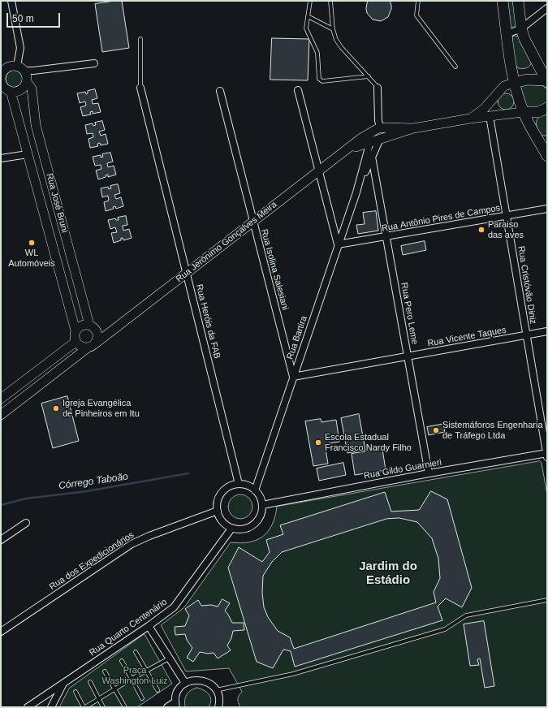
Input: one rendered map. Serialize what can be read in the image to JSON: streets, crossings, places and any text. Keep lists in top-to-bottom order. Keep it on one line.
{"streets":{"street":["Rua José Bruni","Rua Antônio Pires de Campos","Rua Jerônimo Gonçalves Meira","Rua Isolina Salesiani","Rua Cristóvão Diniz","Rua Pero Leme","Rua Heróis da FAB","Rua Vicente Taques","Rua Bartira","Rua Gildo Guarnieri","Rua dos Expedicionários","Rua Quarto Centenário"]},"crossings":[["Rua José Bruni","Rua Jerônimo Gonçalves Meira"],["Rua Antônio Pires de Campos","Rua Cristóvão Diniz"],["Rua Antônio Pires de Campos","Rua Pero Leme"],["Rua Antônio Pires de Campos","Rua Bartira"],["Rua Jerônimo Gonçalves Meira","Rua Isolina Salesiani"],["Rua Jerônimo Gonçalves Meira","Rua Cristóvão Diniz"],["Rua Jerônimo Gonçalves Meira","Rua Heróis da FAB"],["Rua Jerônimo Gonçalves Meira","Rua Bartira"],["Rua Isolina Salesiani","Rua Vicente Taques"],["Rua Isolina Salesiani","Rua Bartira"],["Rua Cristóvão Diniz","Rua Vicente Taques"],["Rua Cristóvão Diniz","Rua Gildo Guarnieri"],["Rua Pero Leme","Rua Vicente Taques"],["Rua Pero Leme","Rua Bartira"],["Rua Pero Leme","Rua Gildo Guarnieri"],["Rua Heróis da FAB","Rua Bartira"],["Rua Heróis da FAB","Rua Gildo Guarnieri"],["Rua Heróis da FAB","Rua dos Expedicionários"],["Rua Heróis da FAB","Rua Quarto Centenário"],["Rua Vicente Taques","Rua Bartira"],["Rua Bartira","Rua Gildo Guarnieri"],["Rua Bartira","Rua dos Expedicionários"],["Rua Bartira","Rua Quarto Centenário"],["Rua Gildo Guarnieri","Rua dos Expedicionários"],["Rua Gildo Guarnieri","Rua Quarto Centenário"],["Rua dos Expedicionários","Rua Quarto Centenário"]],"districts":["Jardim do Estádio"],"water":["Córrego Taboão"],"parks":["Praça Washington Luiz"],"places":["Paraiso das aves","WL Automóveis","Igreja Evangélica de Pinheiros em Itu","Sistemáforos Engenharia de Tráfego Ltda","Escola Estadual Francisco Nardy Filho"],"scale_bar":"50 m"}
